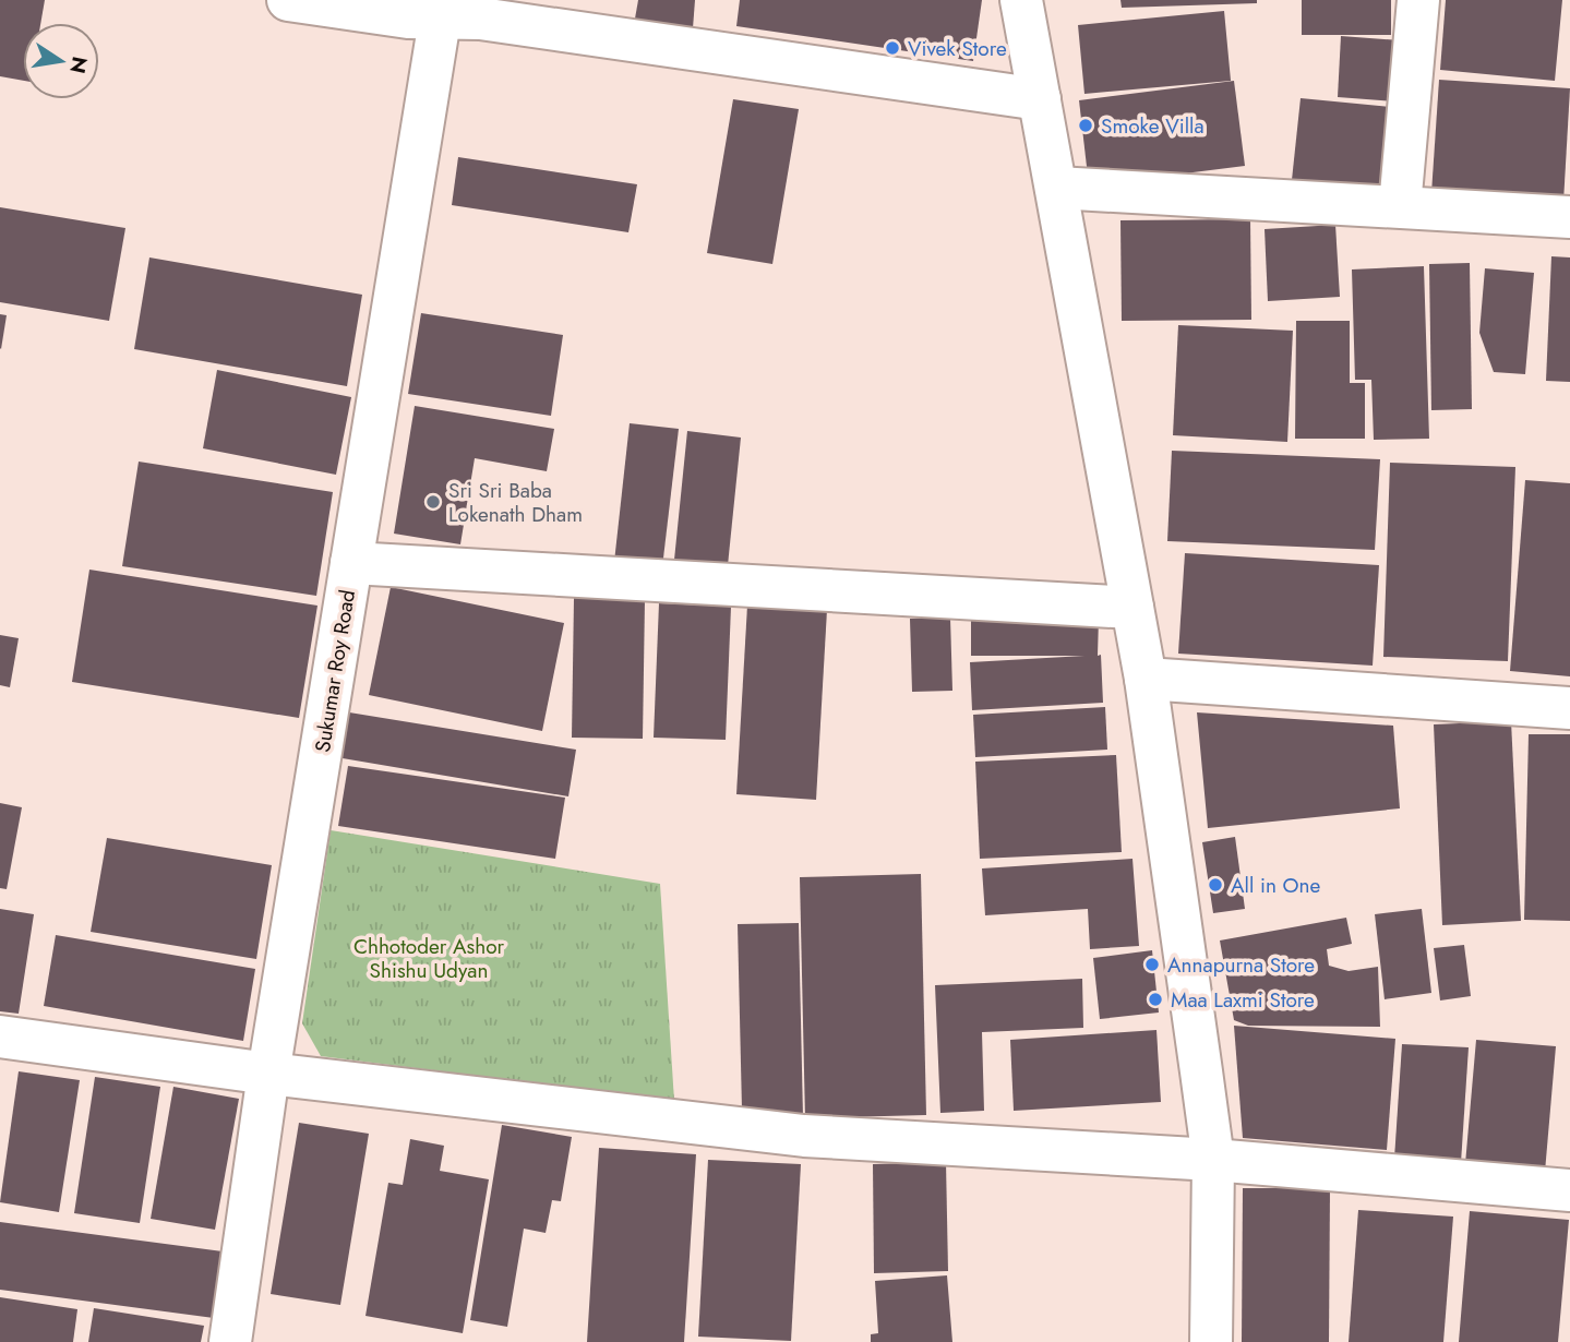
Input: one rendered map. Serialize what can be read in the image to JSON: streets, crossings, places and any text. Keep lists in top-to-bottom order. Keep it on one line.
{"streets":{"street":["Sukumar Roy Road"]},"parks":["Chhotoder Ashor Shishu Udyan"],"places":["Vivek Store","Smoke Villa","Sri Sri Baba Lokenath Dham","All in One","Annapurna Store","Maa Laxmi Store"],"north":"right"}
